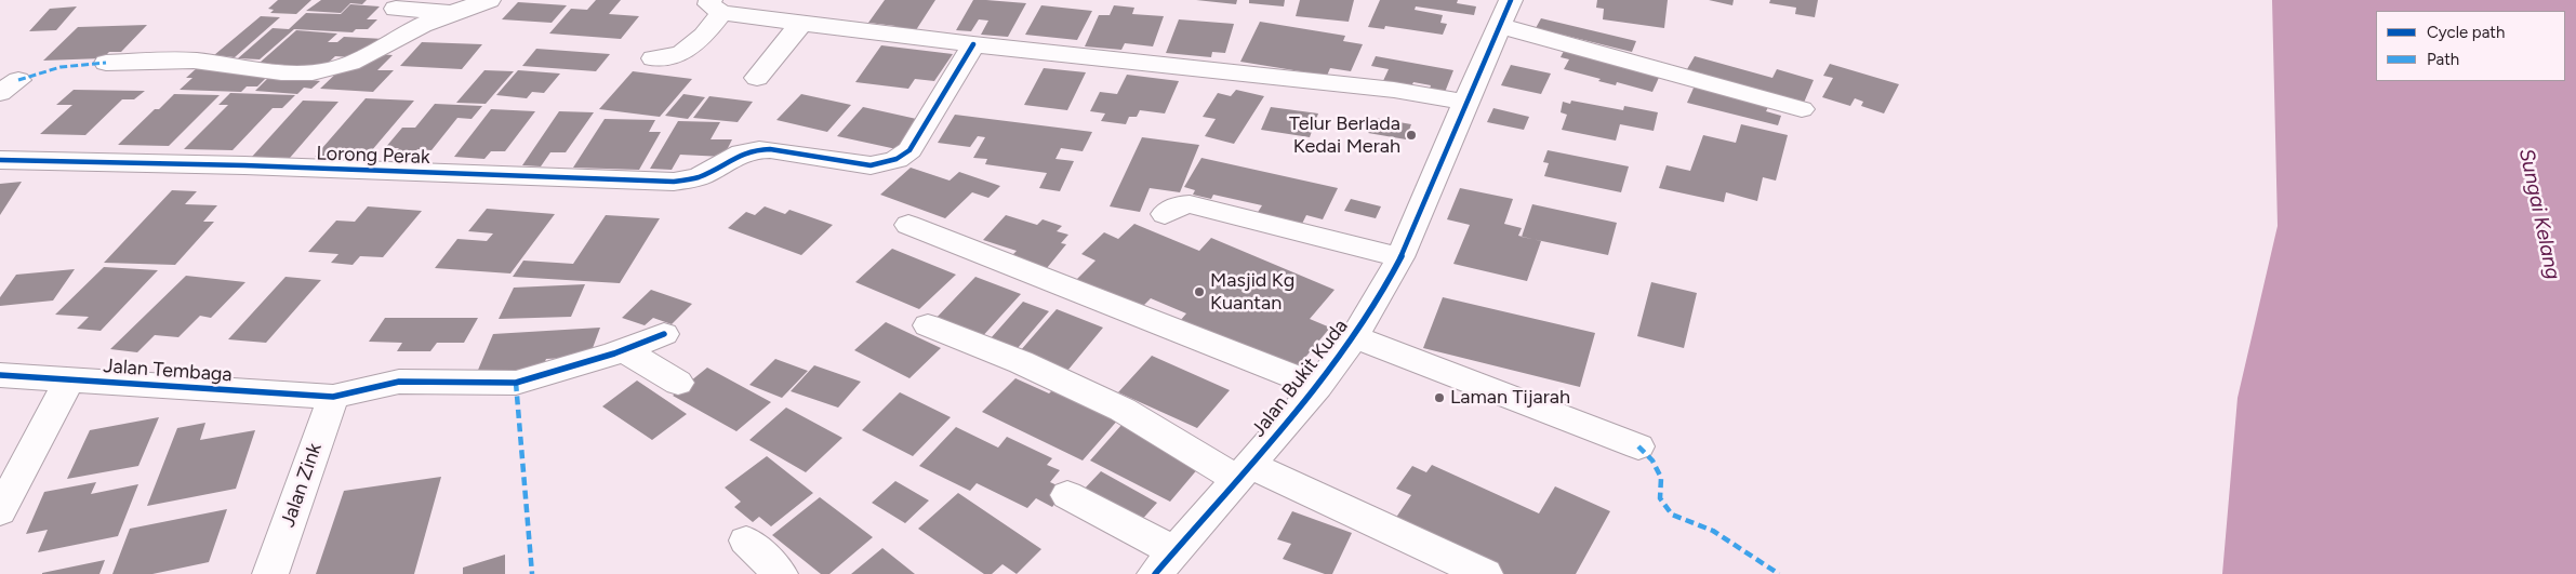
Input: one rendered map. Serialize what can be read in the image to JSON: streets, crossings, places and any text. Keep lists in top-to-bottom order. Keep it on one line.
{"streets":{"street":["Lorong Perak","Jalan Tembaga","Jalan Bukit Kuda","Jalan Zink"]},"crossings":[["Jalan Tembaga","Jalan Zink"]],"water":["Sungai Kelang"],"places":["Telur Berlada Kedai Merah","Masjid Kg Kuantan","Laman Tijarah"],"legend":["Cycle path","Path"]}
